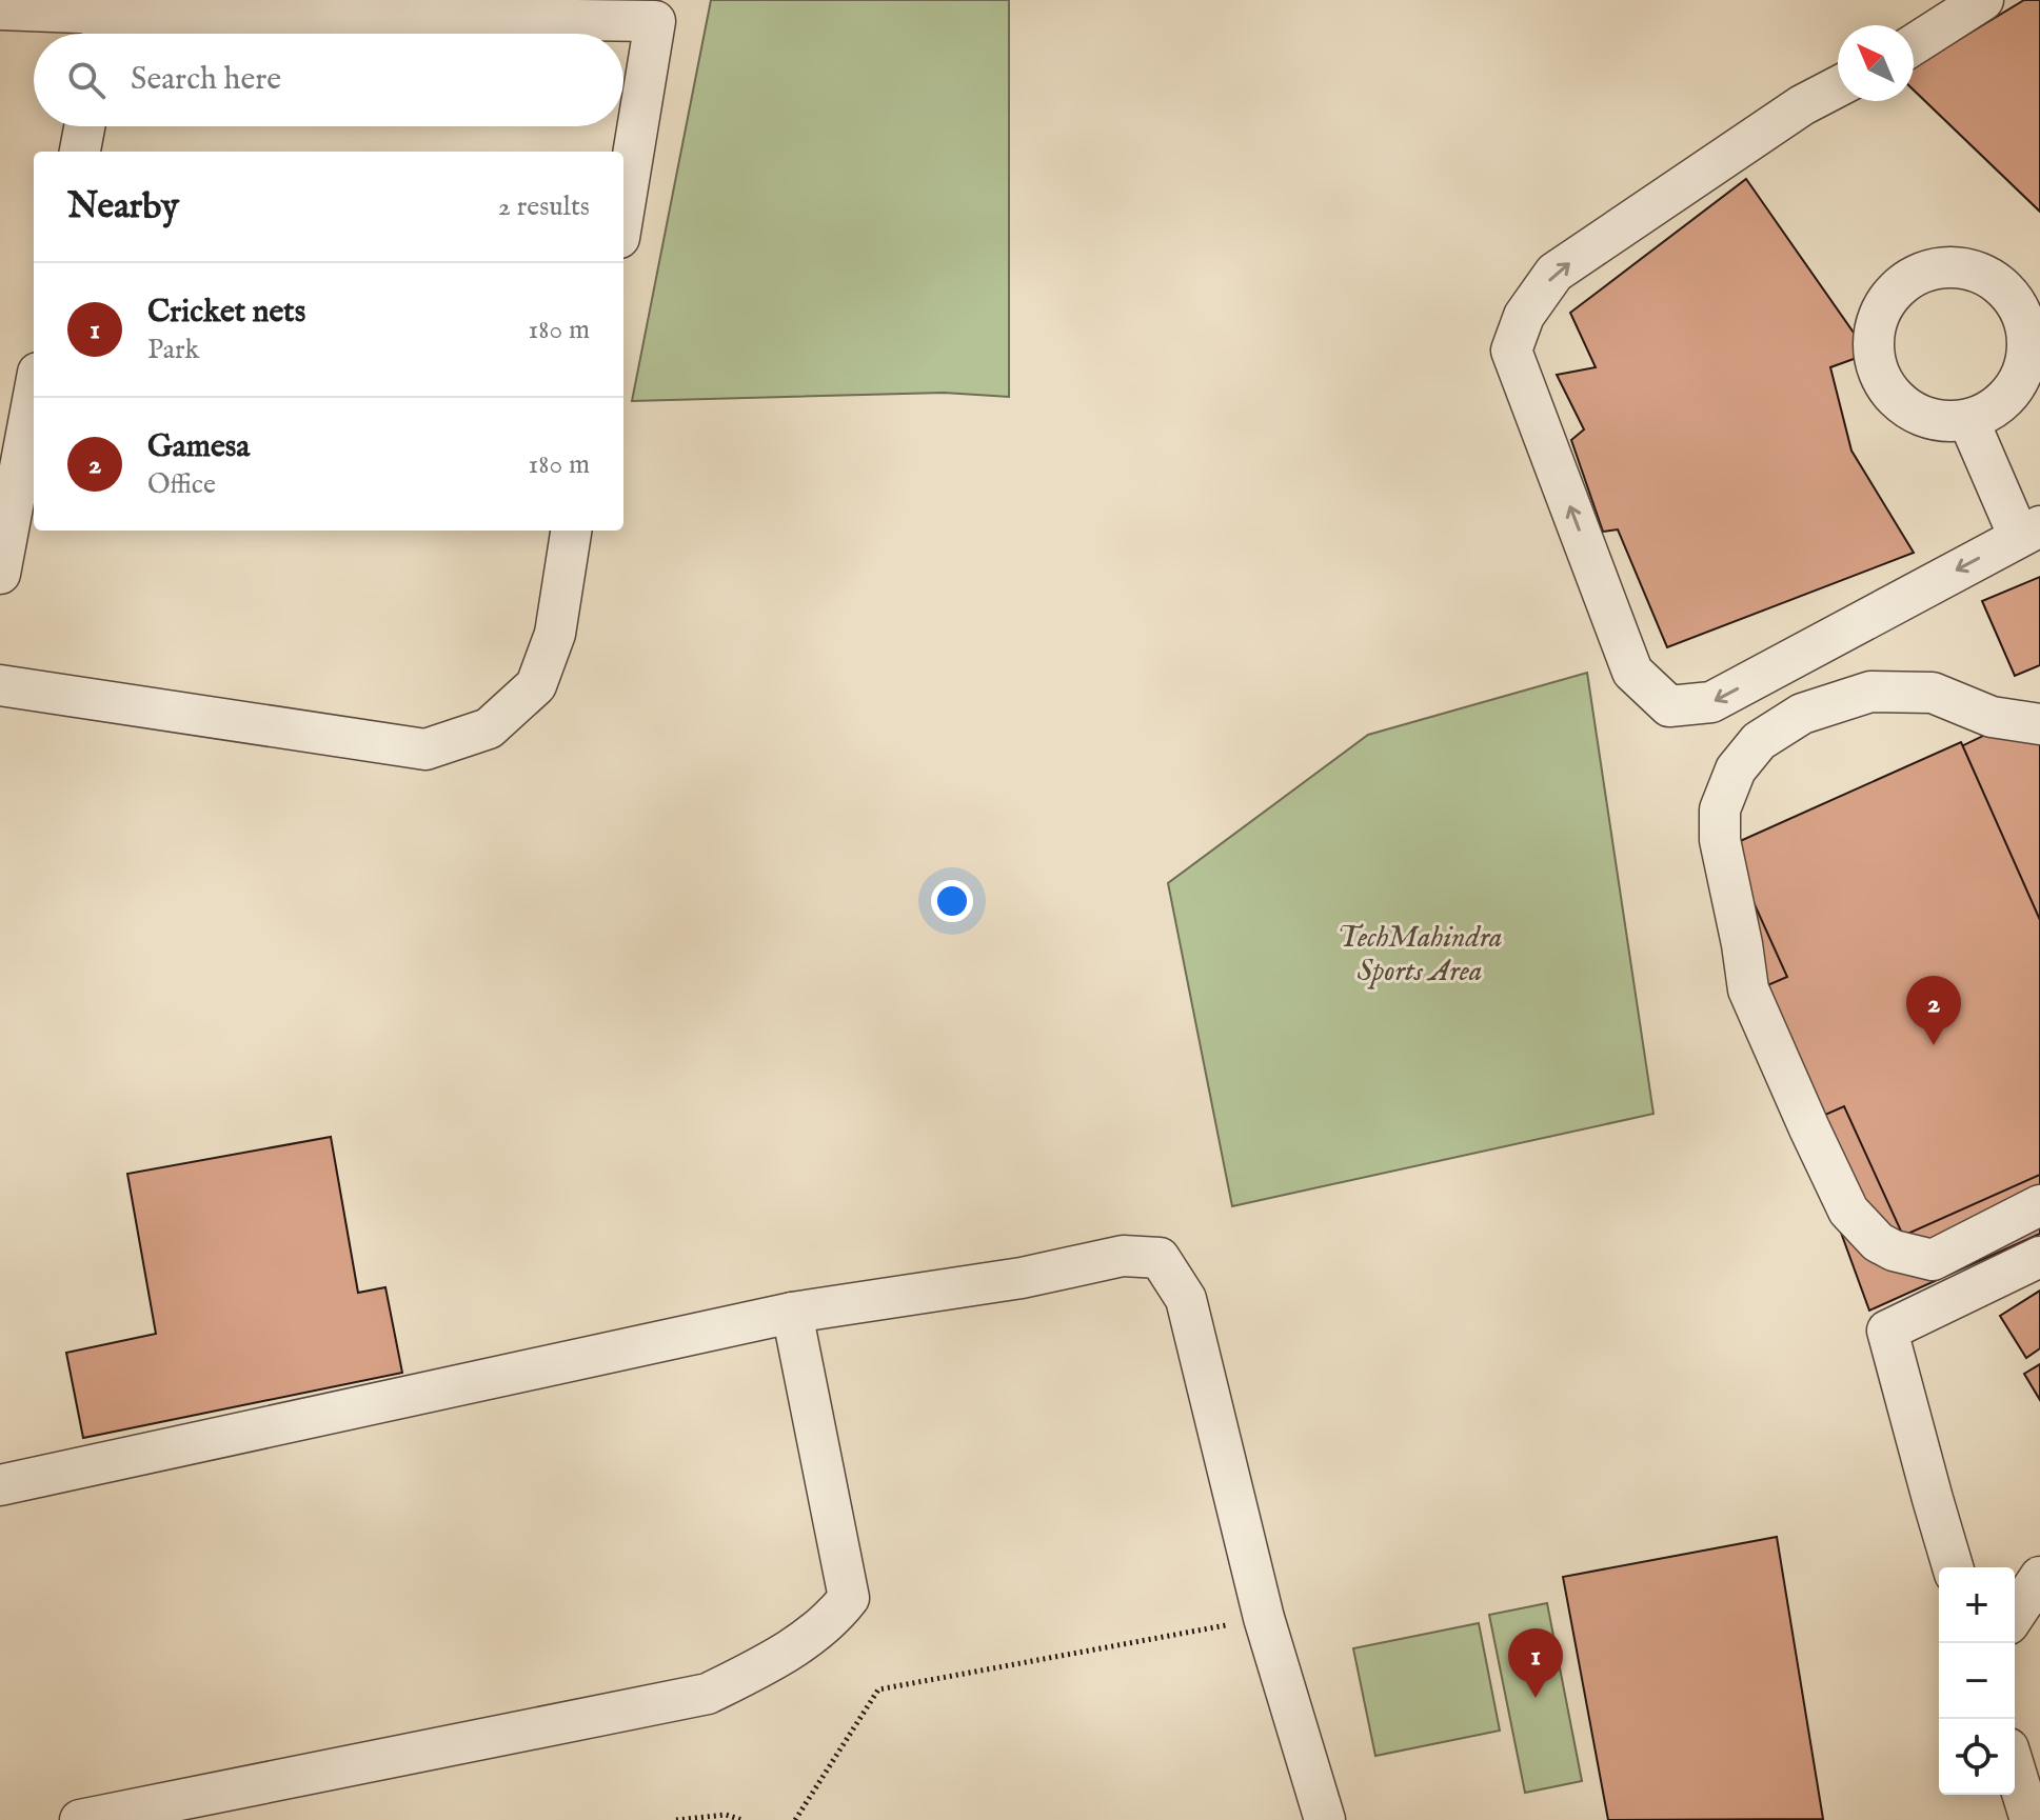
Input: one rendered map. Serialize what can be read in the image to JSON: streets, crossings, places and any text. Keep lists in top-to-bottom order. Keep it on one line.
{"parks":["TechMahindra Sports Area"],"north":"top left","page":{"search":"Search here","heading":["Nearby","2 results"],"list":[{"mark":"1","name":"Cricket nets","note":"Park","value":"180 m"},{"mark":"2","name":"Gamesa","note":"Office","value":"180 m"}],"pins":["2","1"],"map_buttons":["+","−"]}}
